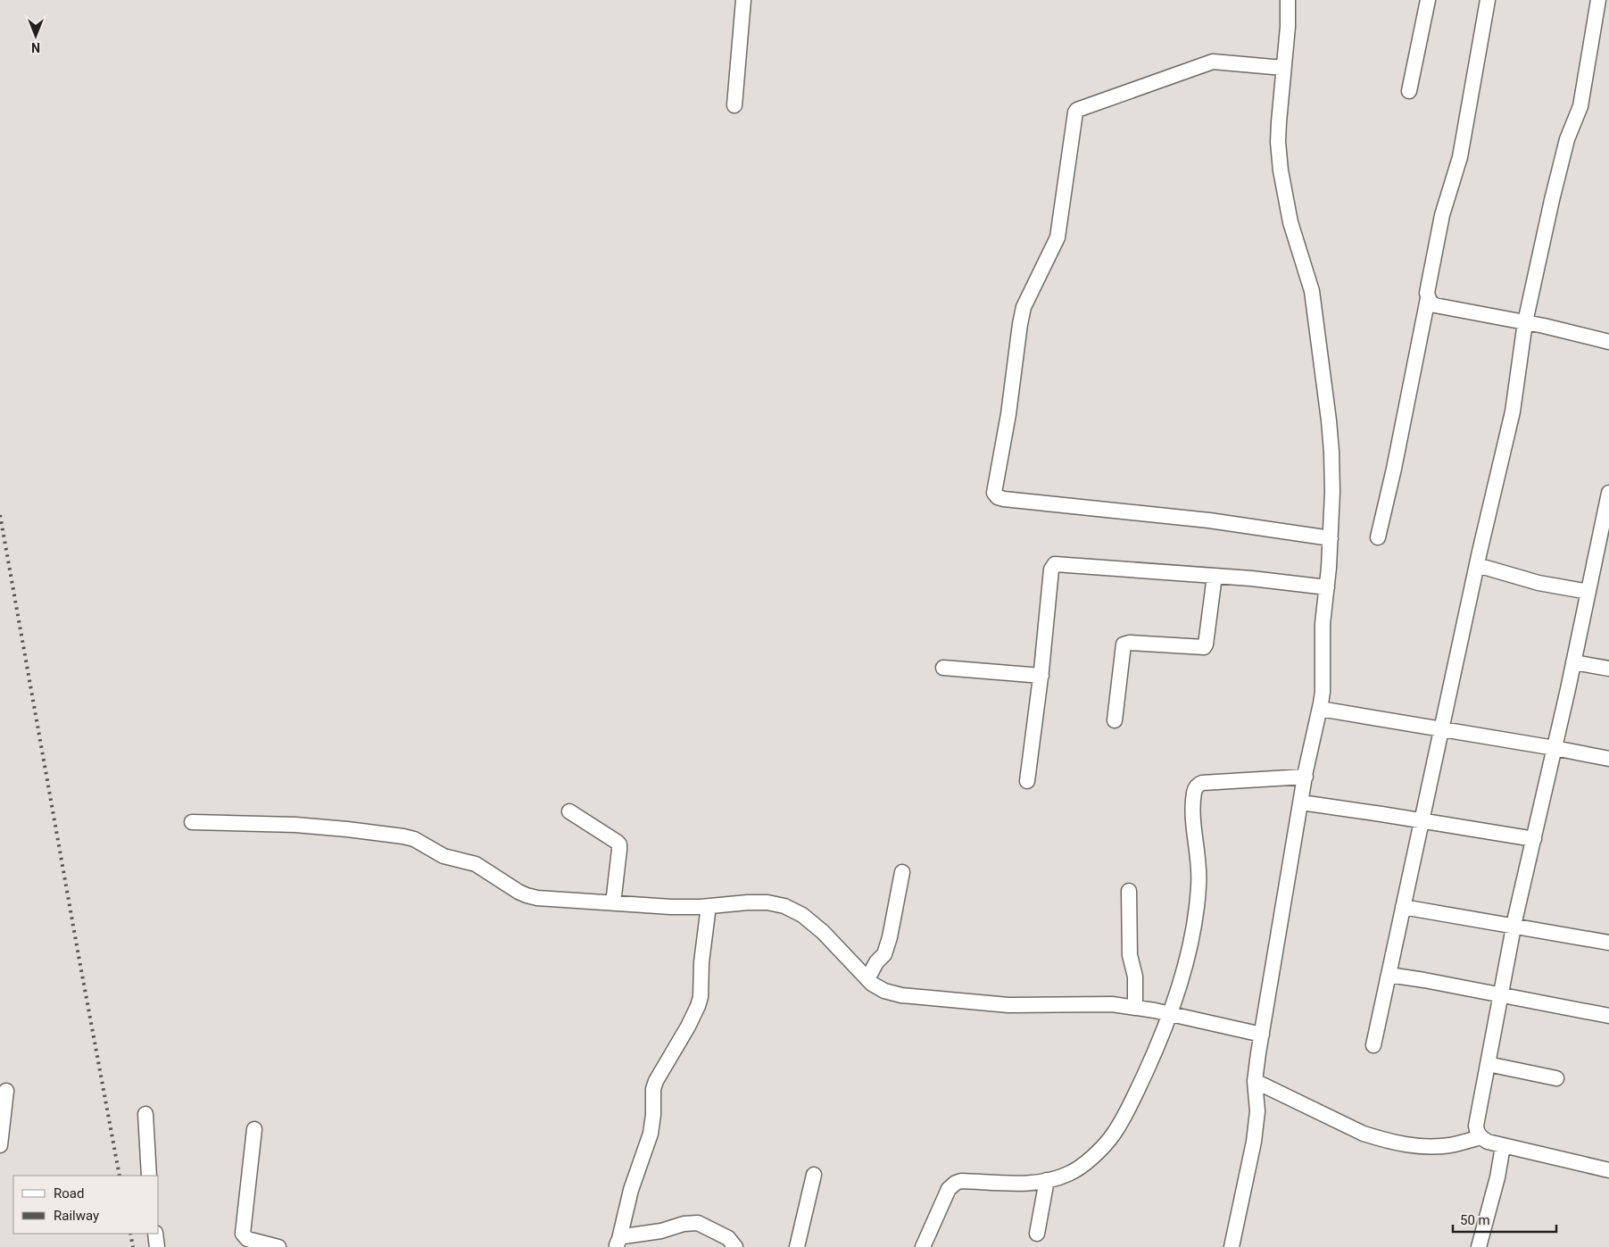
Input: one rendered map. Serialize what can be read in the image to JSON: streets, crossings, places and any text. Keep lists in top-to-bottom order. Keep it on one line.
{"legend":["Road","Railway"],"scale_bar":"50 m","north":"bottom"}
